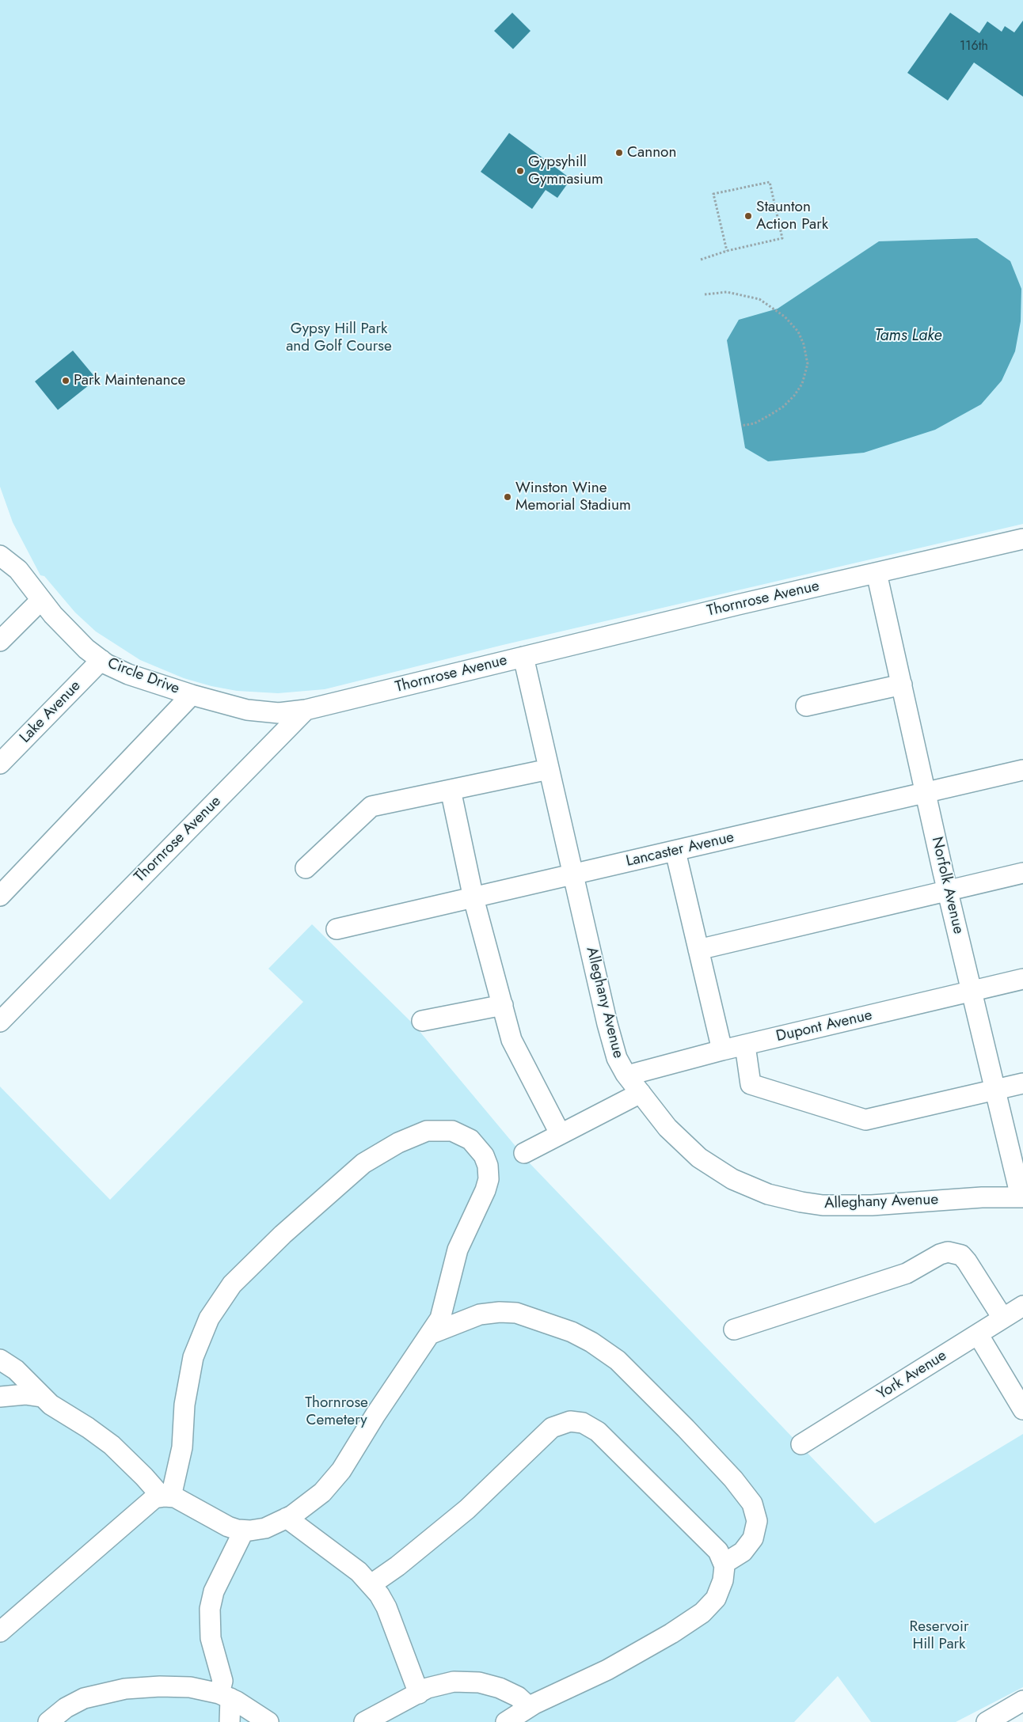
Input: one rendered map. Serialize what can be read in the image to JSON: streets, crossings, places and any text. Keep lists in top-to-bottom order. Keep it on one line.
{"streets":{"street":["Thornrose Avenue","Circle Drive","Lake Avenue","Lancaster Avenue","Norfolk Avenue","Alleghany Avenue","Dupont Avenue","York Avenue"]},"crossings":[["Thornrose Avenue","Circle Drive"],["Thornrose Avenue","Norfolk Avenue"],["Thornrose Avenue","Alleghany Avenue"],["Circle Drive","Lake Avenue"],["Lancaster Avenue","Norfolk Avenue"],["Lancaster Avenue","Alleghany Avenue"],["Norfolk Avenue","Alleghany Avenue"],["Norfolk Avenue","Dupont Avenue"],["Alleghany Avenue","Dupont Avenue"]],"water":["Tams Lake"],"parks":["Gypsy Hill Park and Golf Course","Thornrose Cemetery","Reservoir Hill Park"],"places":["Cannon","Gypsyhill Gymnasium","Staunton Action Park","Park Maintenance","Winston Wine Memorial Stadium"],"house_numbers":["116th"]}
